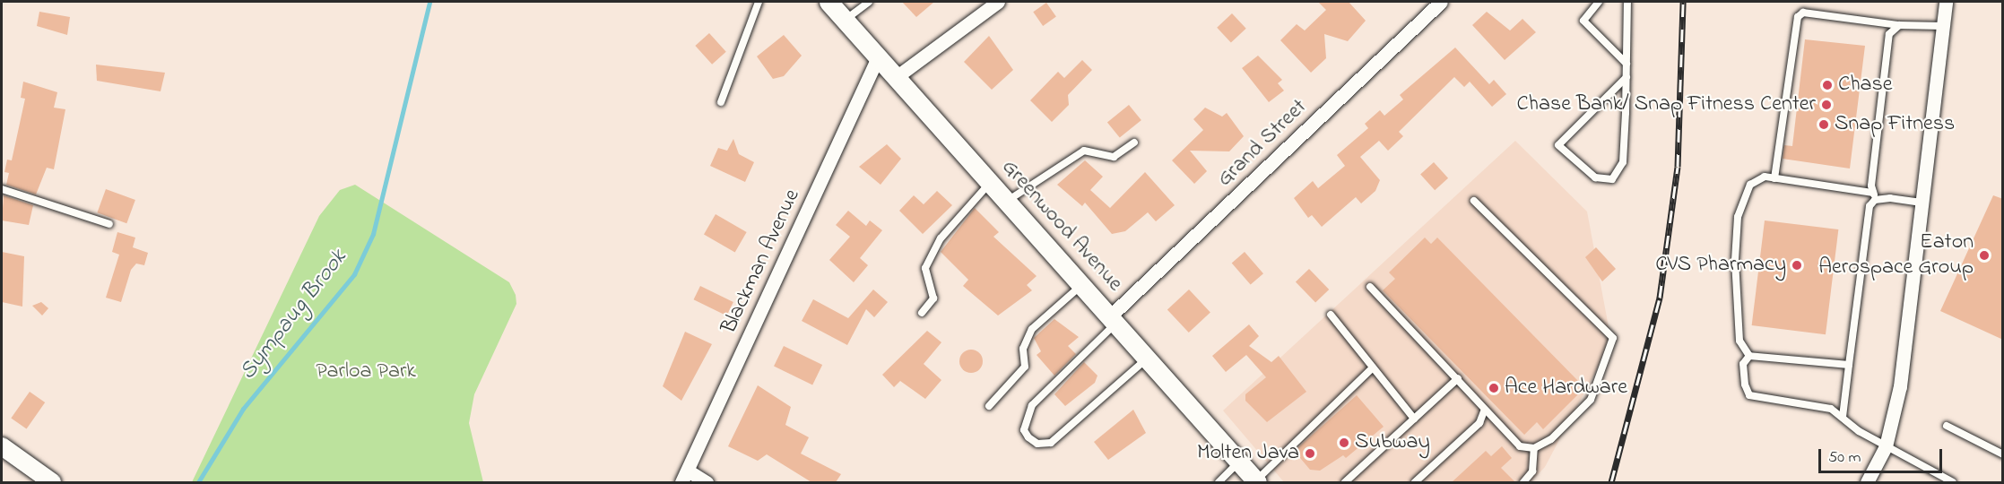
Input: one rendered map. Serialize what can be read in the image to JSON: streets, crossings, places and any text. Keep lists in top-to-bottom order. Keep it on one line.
{"streets":{"main road":["Greenwood Avenue"],"street":["Grand Street","Blackman Avenue"]},"crossings":[["Grand Street","Greenwood Avenue"],["Greenwood Avenue","Blackman Avenue"]],"water":["Sympaug Brook"],"parks":["Parloa Park"],"places":["Chase","Chase Bank/ Snap Fitness Center","Snap Fitness","Eaton Aerospace Group","CVS Pharmacy","Ace Hardware","Subway","Molten Java"],"scale_bar":"50 m"}
